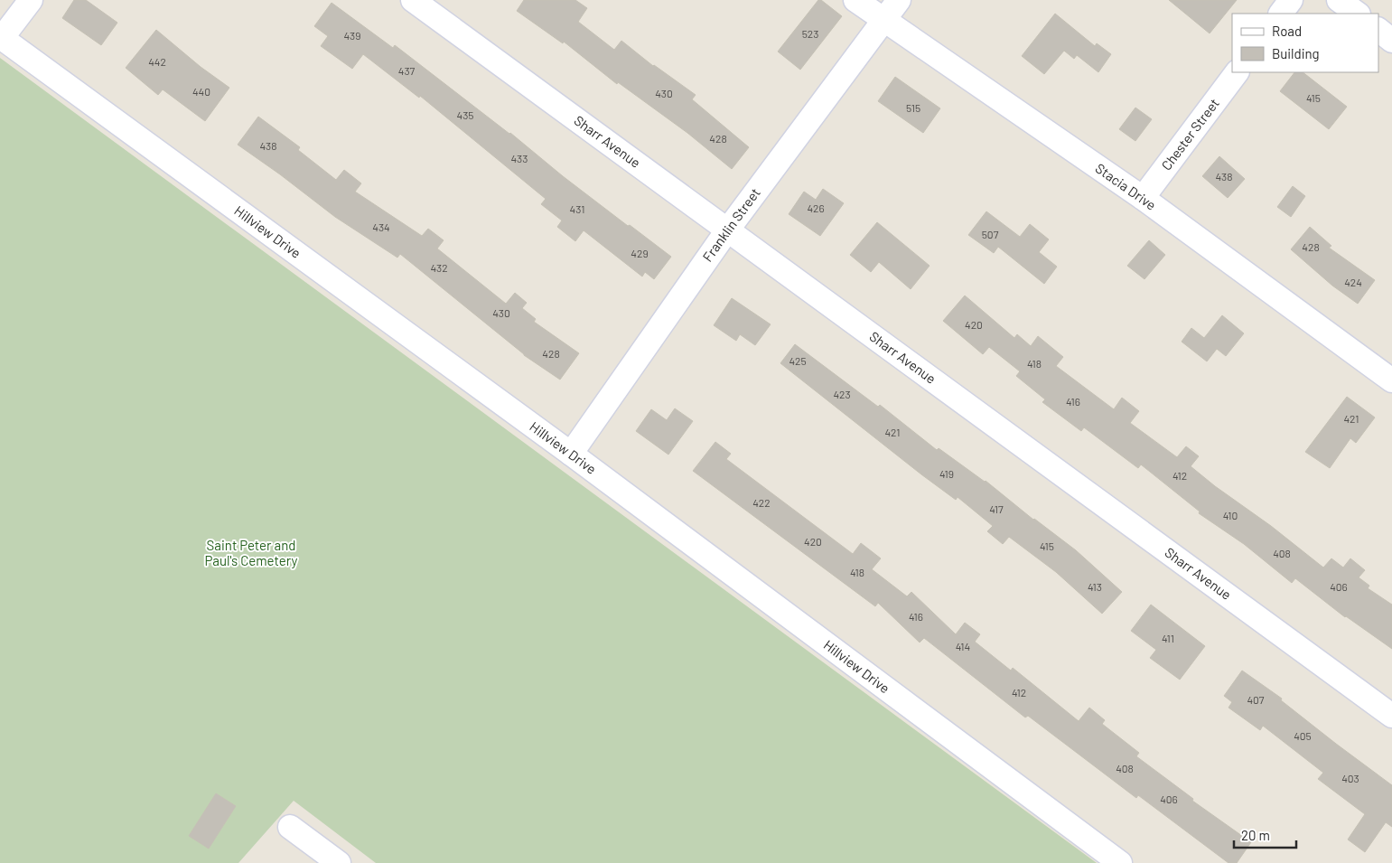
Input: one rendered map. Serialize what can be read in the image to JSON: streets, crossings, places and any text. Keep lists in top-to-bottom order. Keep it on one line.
{"streets":{"street":["Chester Street","Sharr Avenue","Stacia Drive","Franklin Street","Hillview Drive"]},"crossings":[["Chester Street","Stacia Drive"],["Sharr Avenue","Franklin Street"],["Stacia Drive","Franklin Street"],["Franklin Street","Hillview Drive"]],"parks":["Saint Peter and Paul's Cemetery"],"house_numbers":["523","439","442","437","440","430","415","515","435","428","438","433","438","426","431","434","507","428","429","432","424","430","420","428","425","418","423","416","421","421","419","412","422","417","410","420","415","408","418","413","406","416","411","414","412","407","405","408","403","406"],"legend":["Road","Building"],"scale_bar":"20 m"}
